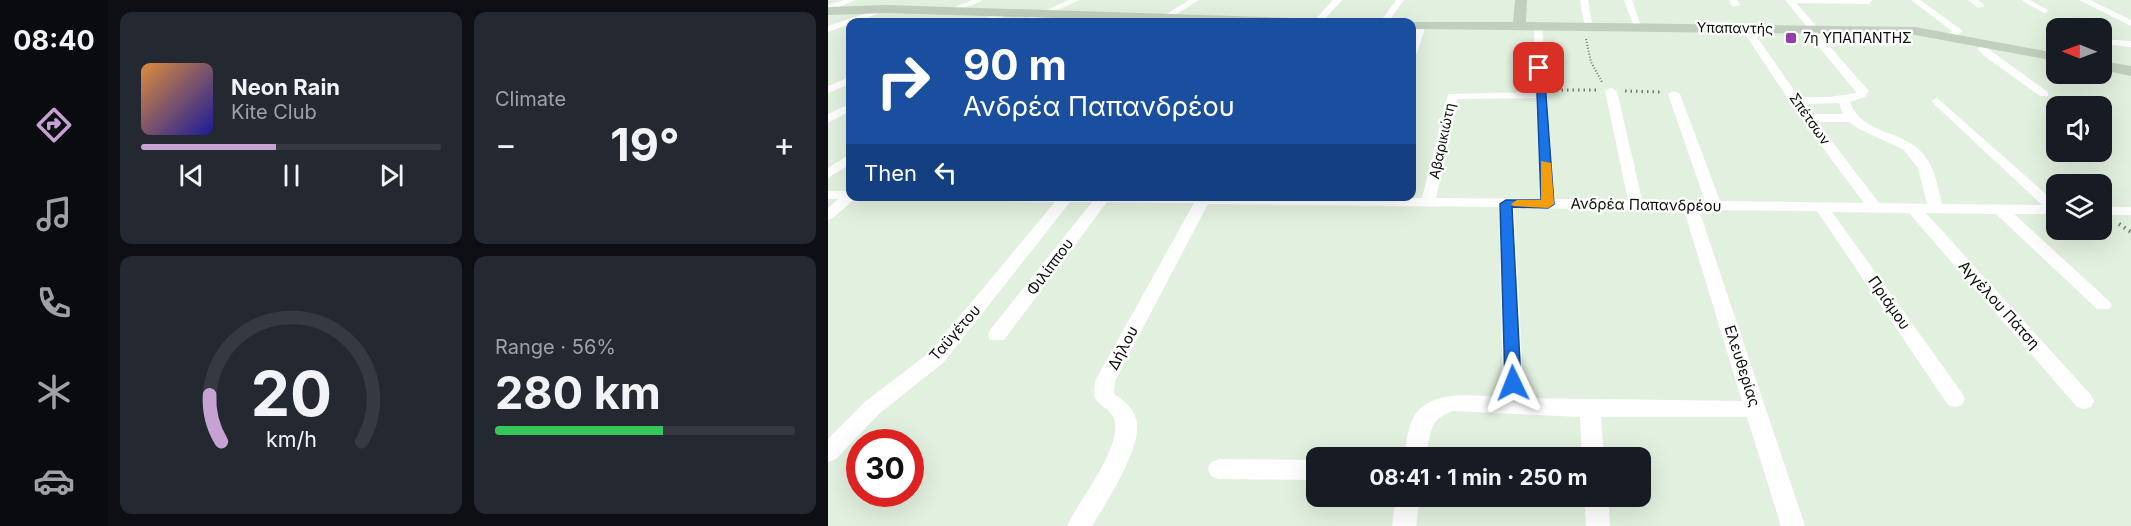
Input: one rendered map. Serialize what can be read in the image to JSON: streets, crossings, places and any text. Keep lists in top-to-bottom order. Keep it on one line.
{"streets":{"street":["Υπαπαντής","Σπέτσων","Αβαρικιώτη","Ανδρέα Παπανδρέου","Φιλίππου","Πριάμου","Αγγέλου Πάτση","Ταϋγέτου","Δήλου","Ελευθερίας"]},"crossings":[["Υπαπαντής","Σπέτσων"],["Σπέτσων","Ανδρέα Παπανδρέου"],["Αβαρικιώτη","Ανδρέα Παπανδρέου"],["Ανδρέα Παπανδρέου","Πριάμου"],["Ανδρέα Παπανδρέου","Αγγέλου Πάτση"],["Ανδρέα Παπανδρέου","Ελευθερίας"]],"places":{"transit":["7η ΥΠΑΠΑΝΤΗΣ"]},"north":"left","page":{"tabs":"08:40","tile":["Climate",["Range · 56%","280 km"]],"turn":["90 m","Ανδρέα Παπανδρέου"],"song":["Neon Rain","Kite Club"],"heat":["−","19°","+"],"then":"Then","limit":"30","trip":"08:41 · 1 min · 250 m","gauge":["20","km/h"]}}
